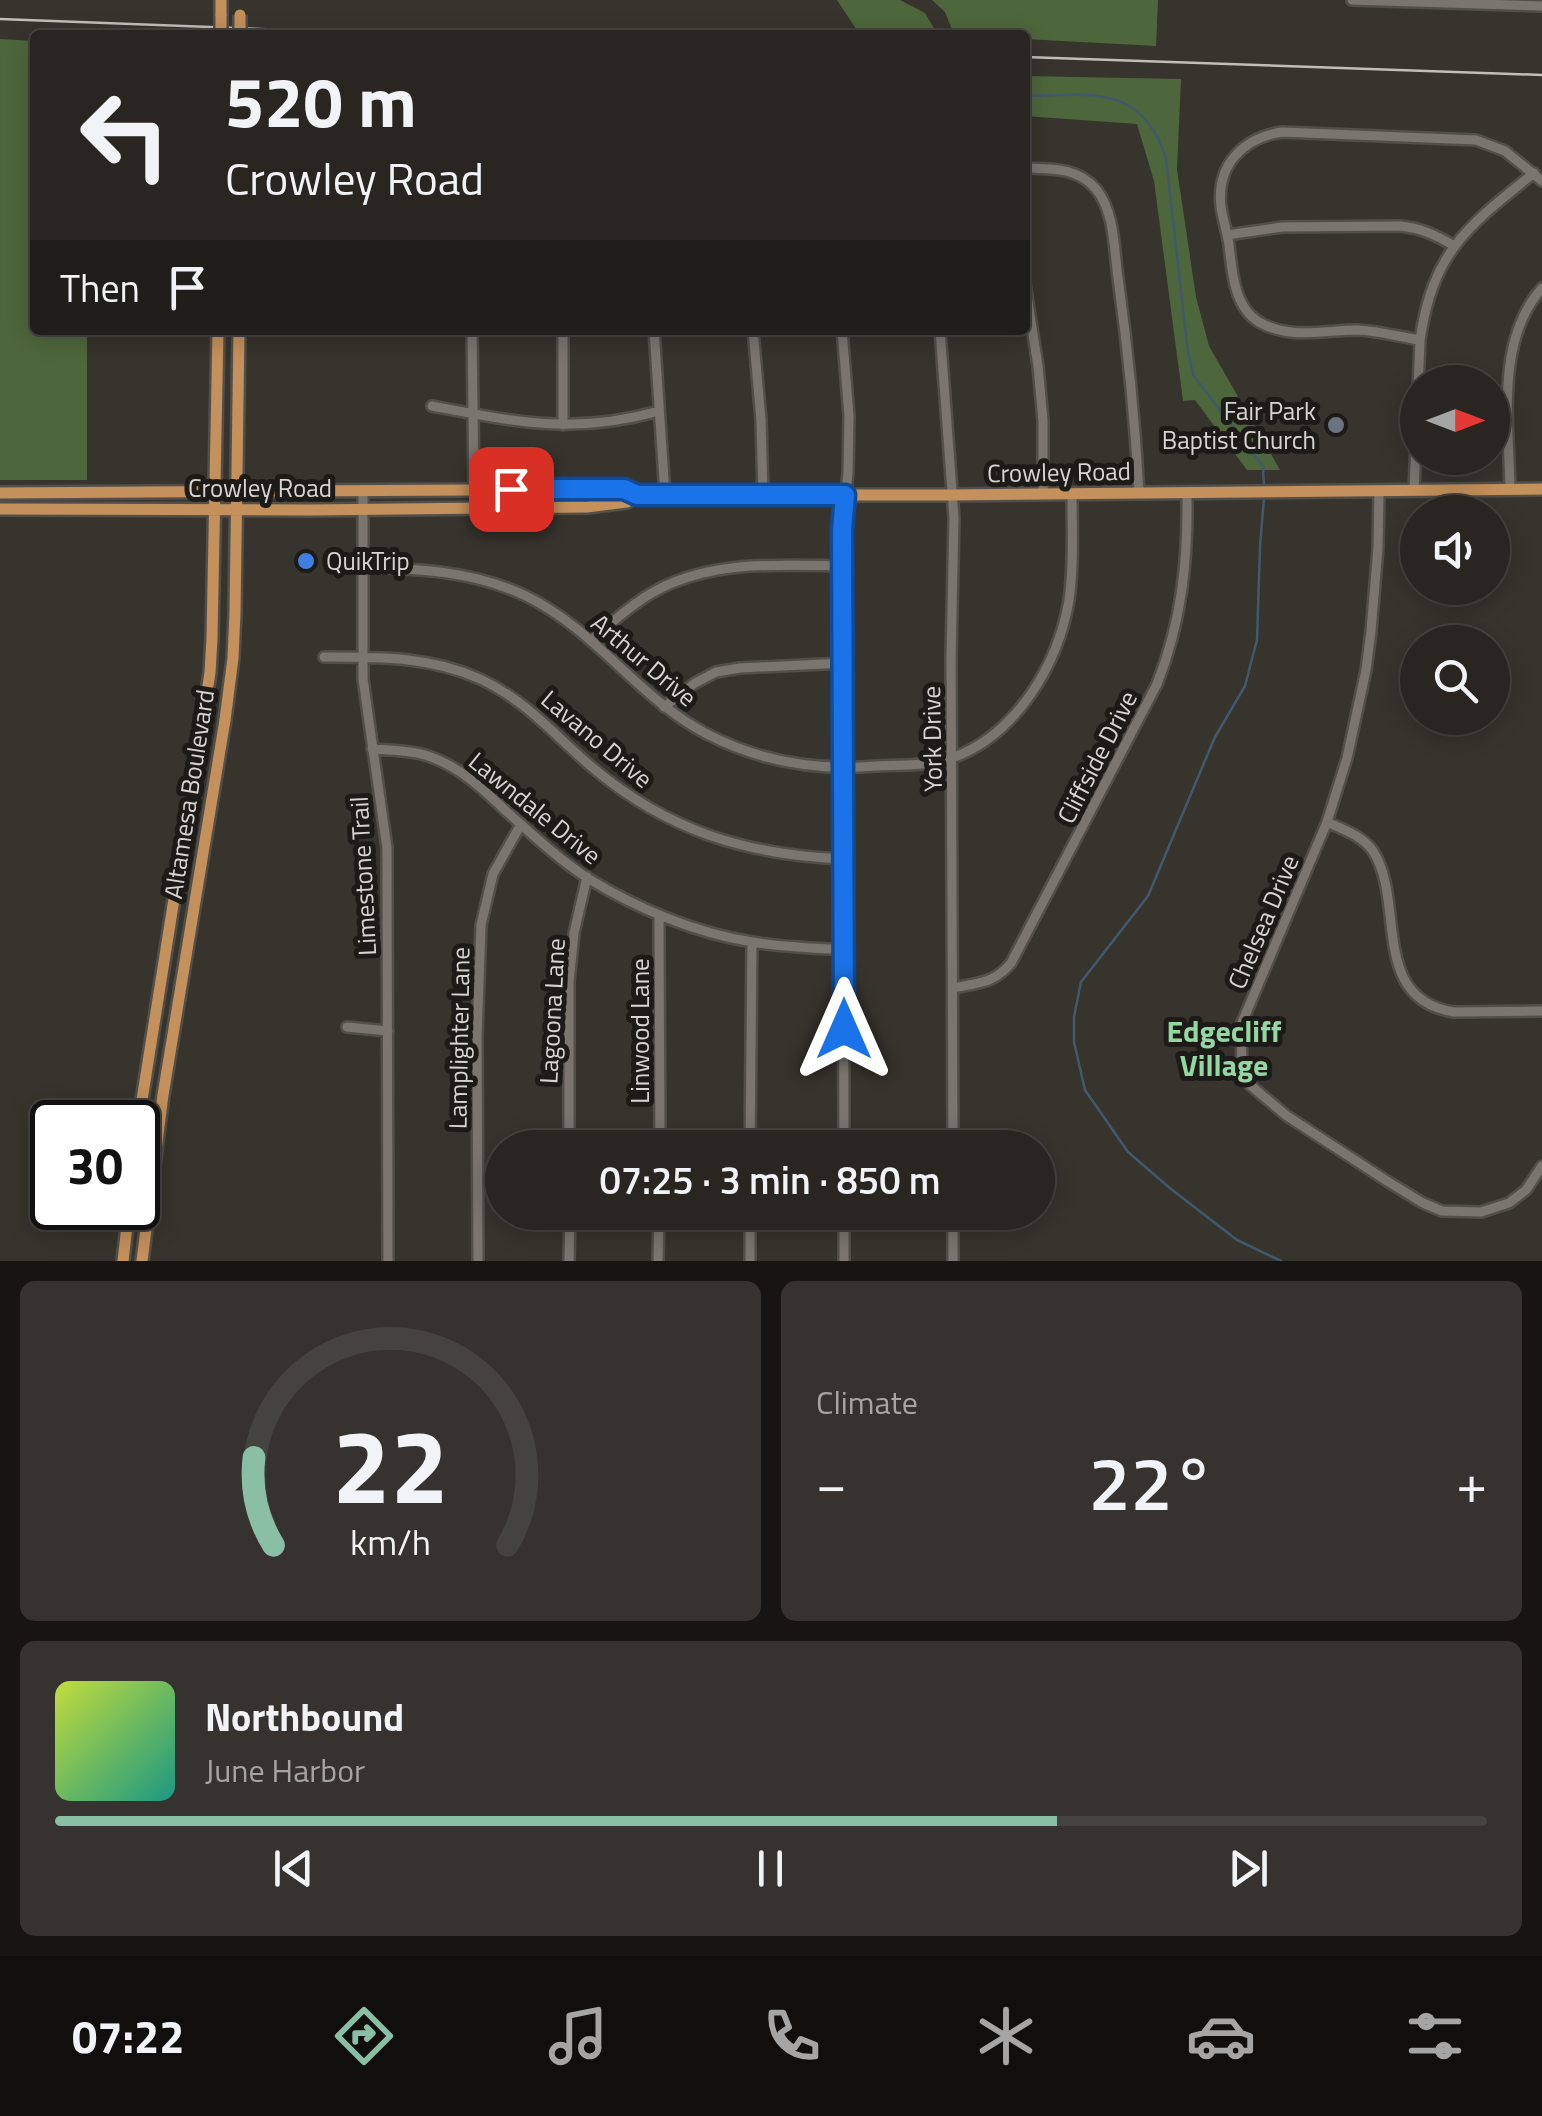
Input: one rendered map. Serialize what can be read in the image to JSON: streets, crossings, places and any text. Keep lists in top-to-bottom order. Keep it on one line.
{"streets":{"main road":["Crowley Road","Altamesa Boulevard"],"street":["Arthur Drive","Lavano Drive","York Drive","Cliffside Drive","Lawndale Drive","Limestone Trail","Chelsea Drive","Lagoona Lane","Linwood Lane","Lamplighter Lane"]},"crossings":[["Crowley Road","Arthur Drive"],["Crowley Road","York Drive"],["Crowley Road","Cliffside Drive"],["Crowley Road","Altamesa Boulevard"],["Crowley Road","Limestone Trail"],["Crowley Road","Chelsea Drive"],["Arthur Drive","York Drive"],["Arthur Drive","Limestone Trail"],["Lavano Drive","Limestone Trail"],["York Drive","Cliffside Drive"],["Lawndale Drive","Limestone Trail"],["Lawndale Drive","Lagoona Lane"],["Lawndale Drive","Linwood Lane"],["Lawndale Drive","Lamplighter Lane"]],"districts":["Edgecliff Village"],"places":["Fair Park Baptist Church","QuikTrip"],"north":"right","page":{"turn":["520 m","Crowley Road"],"then":"Then","limit":"30","trip":"07:25 · 3 min · 850 m","tile":"Climate","heat":["−","22°","+"],"song":["Northbound","June Harbor"],"tabs":"07:22","gauge":["22","km/h"]}}
